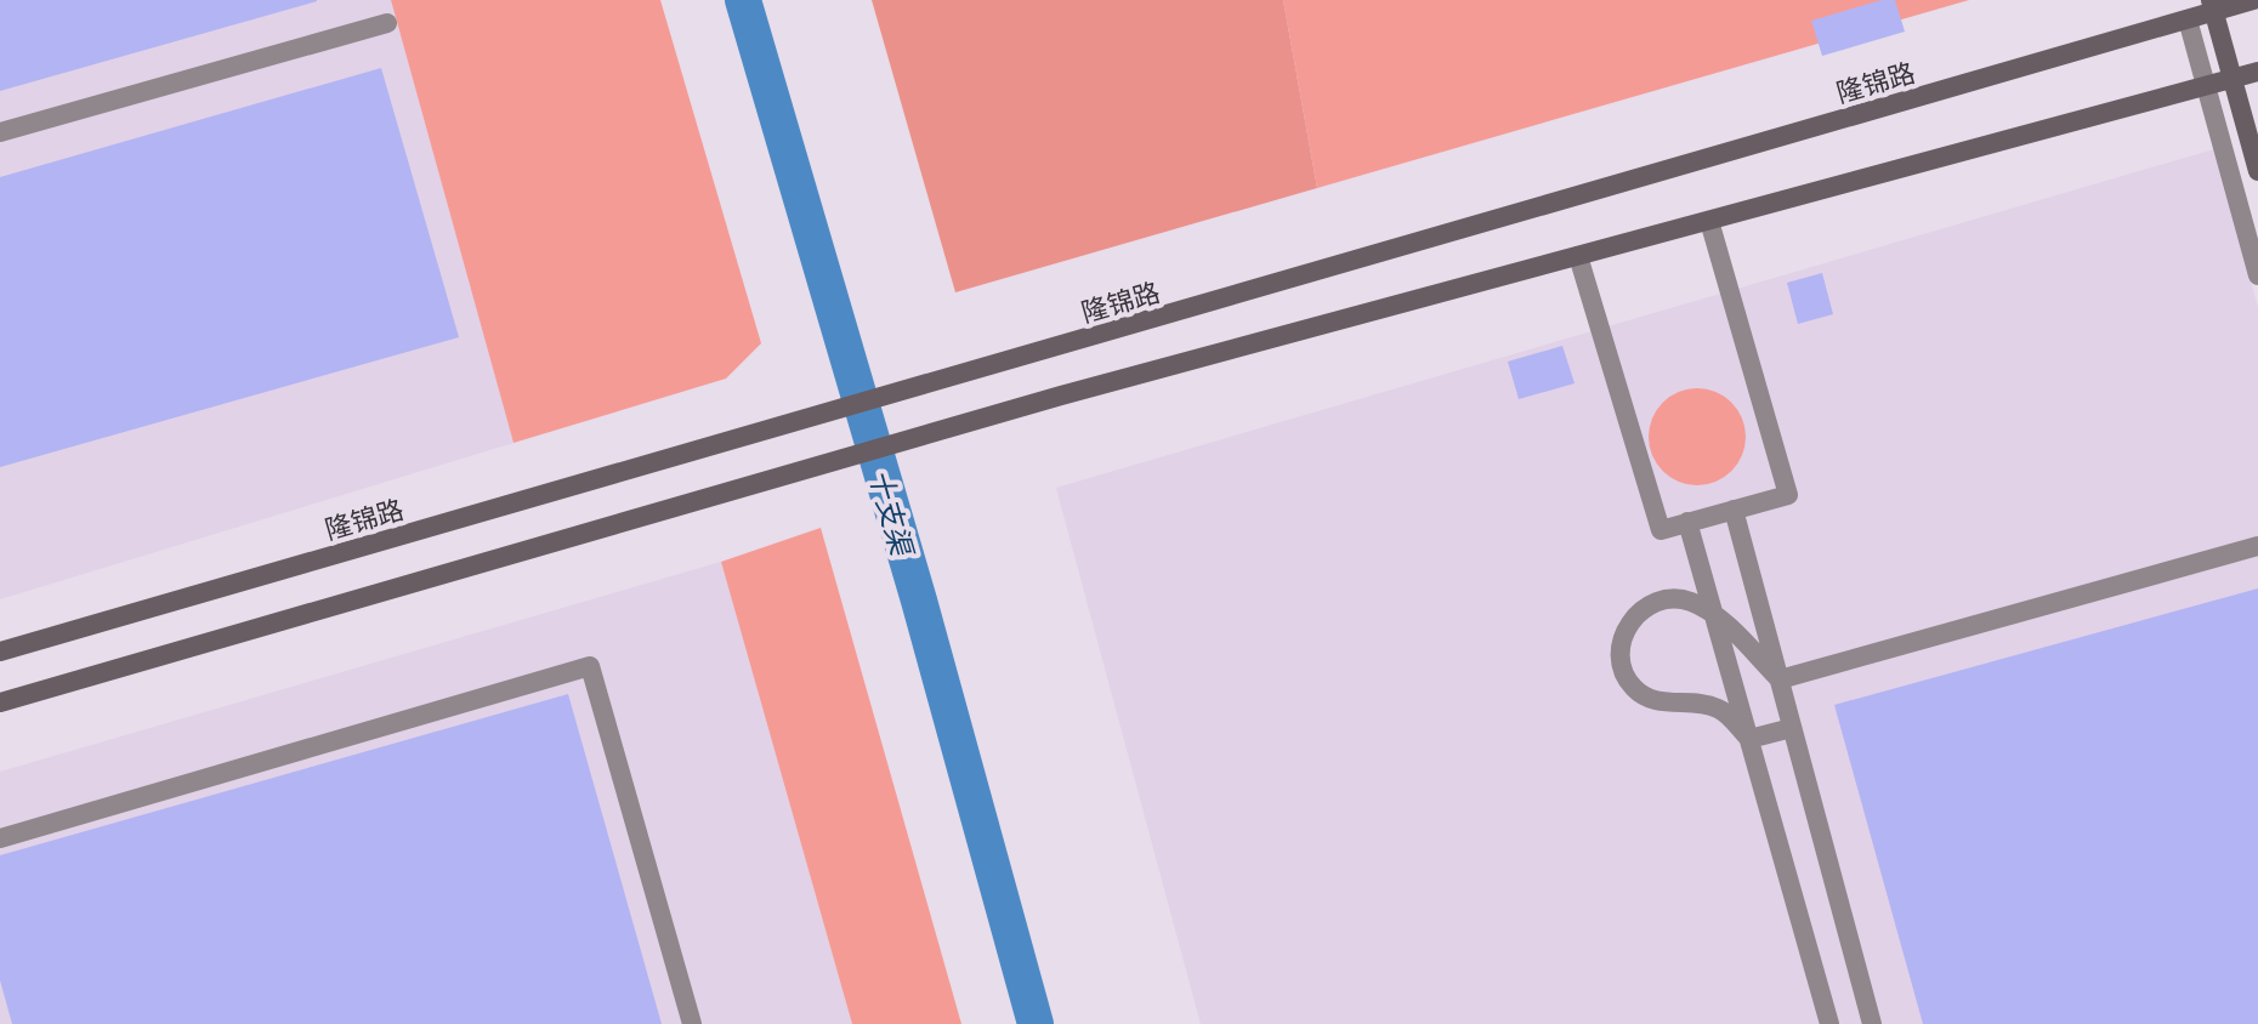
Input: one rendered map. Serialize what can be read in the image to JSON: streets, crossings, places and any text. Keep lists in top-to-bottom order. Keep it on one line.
{"streets":{"main road":["隆锦路"]},"water":["十支渠"]}
